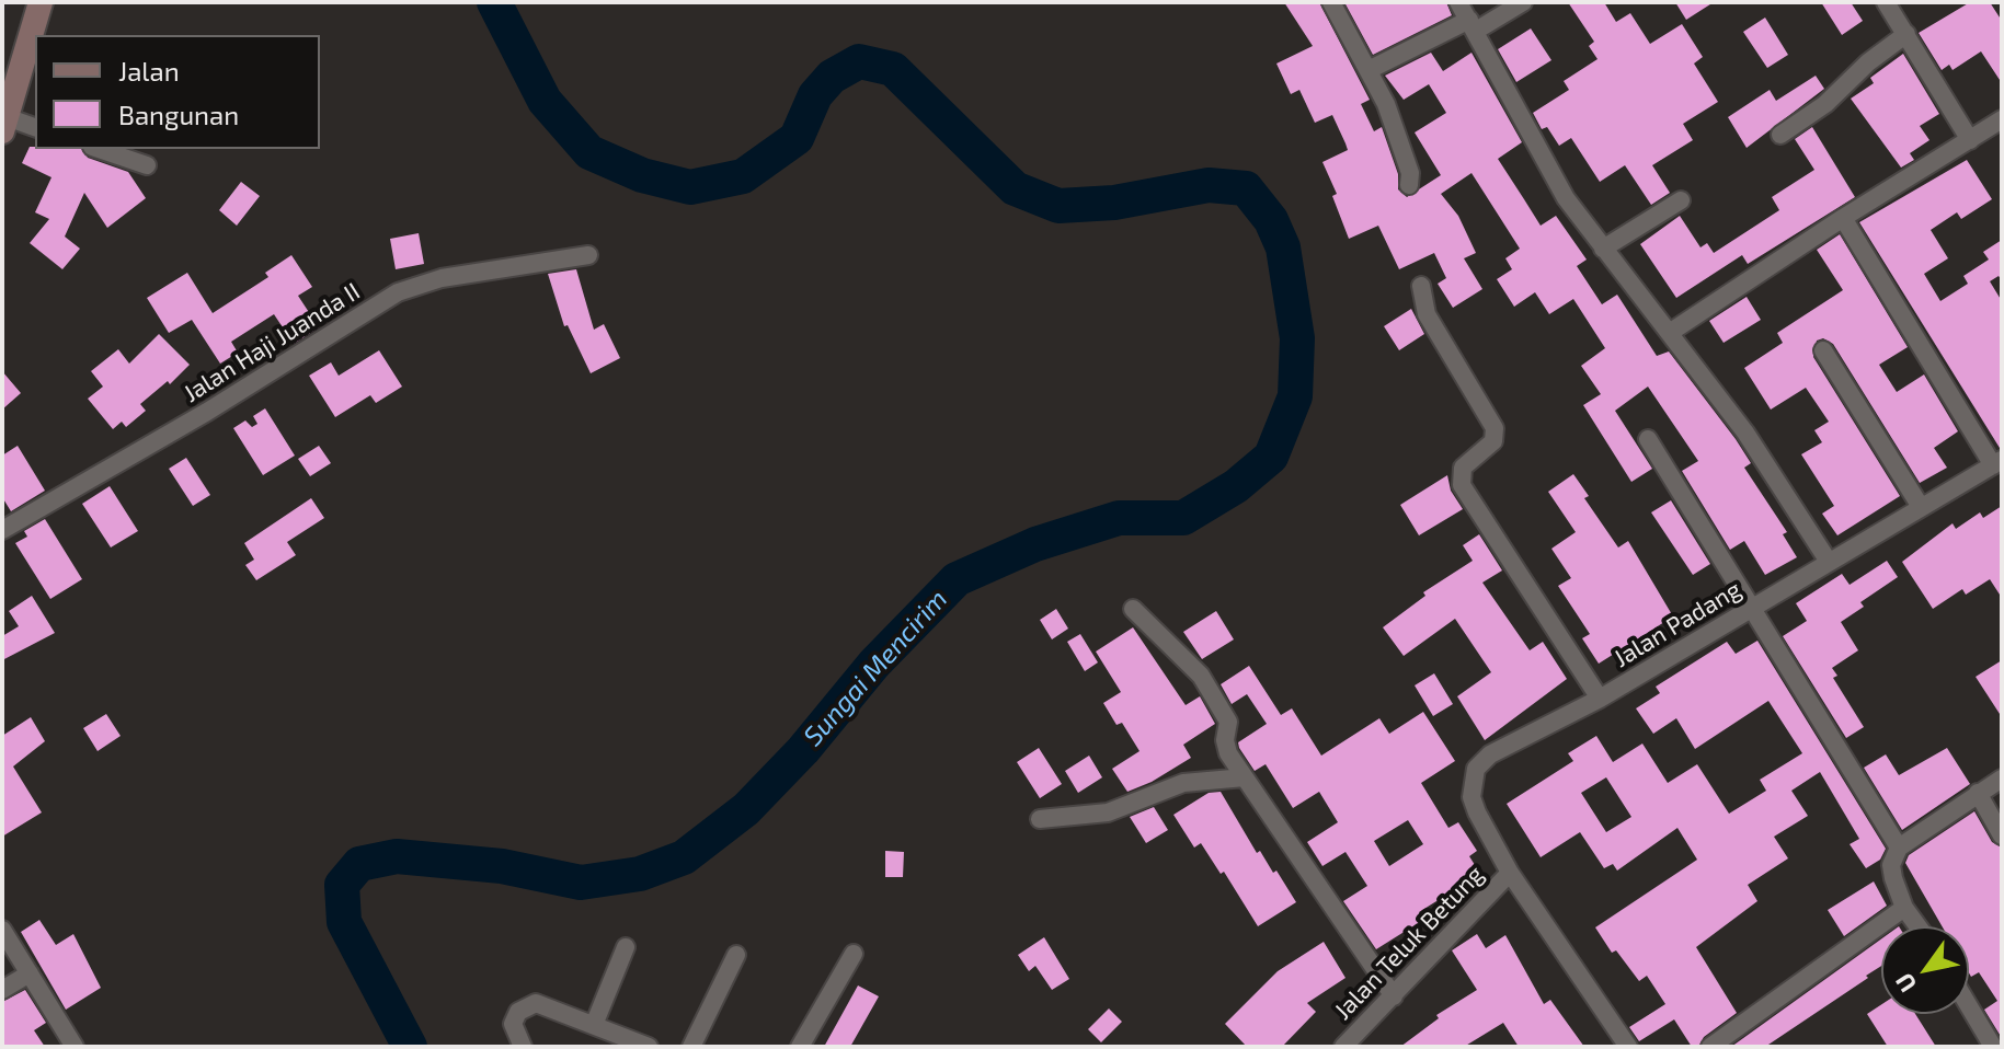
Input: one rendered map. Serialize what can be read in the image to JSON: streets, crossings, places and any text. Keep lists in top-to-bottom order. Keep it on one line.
{"streets":{"street":["Jalan Haji Juanda II","Jalan Padang","Jalan Teluk Betung"]},"crossings":[["Jalan Padang","Jalan Teluk Betung"]],"water":["Sungai Mencirim"],"legend":["Jalan","Bangunan"],"north":"bottom left"}
